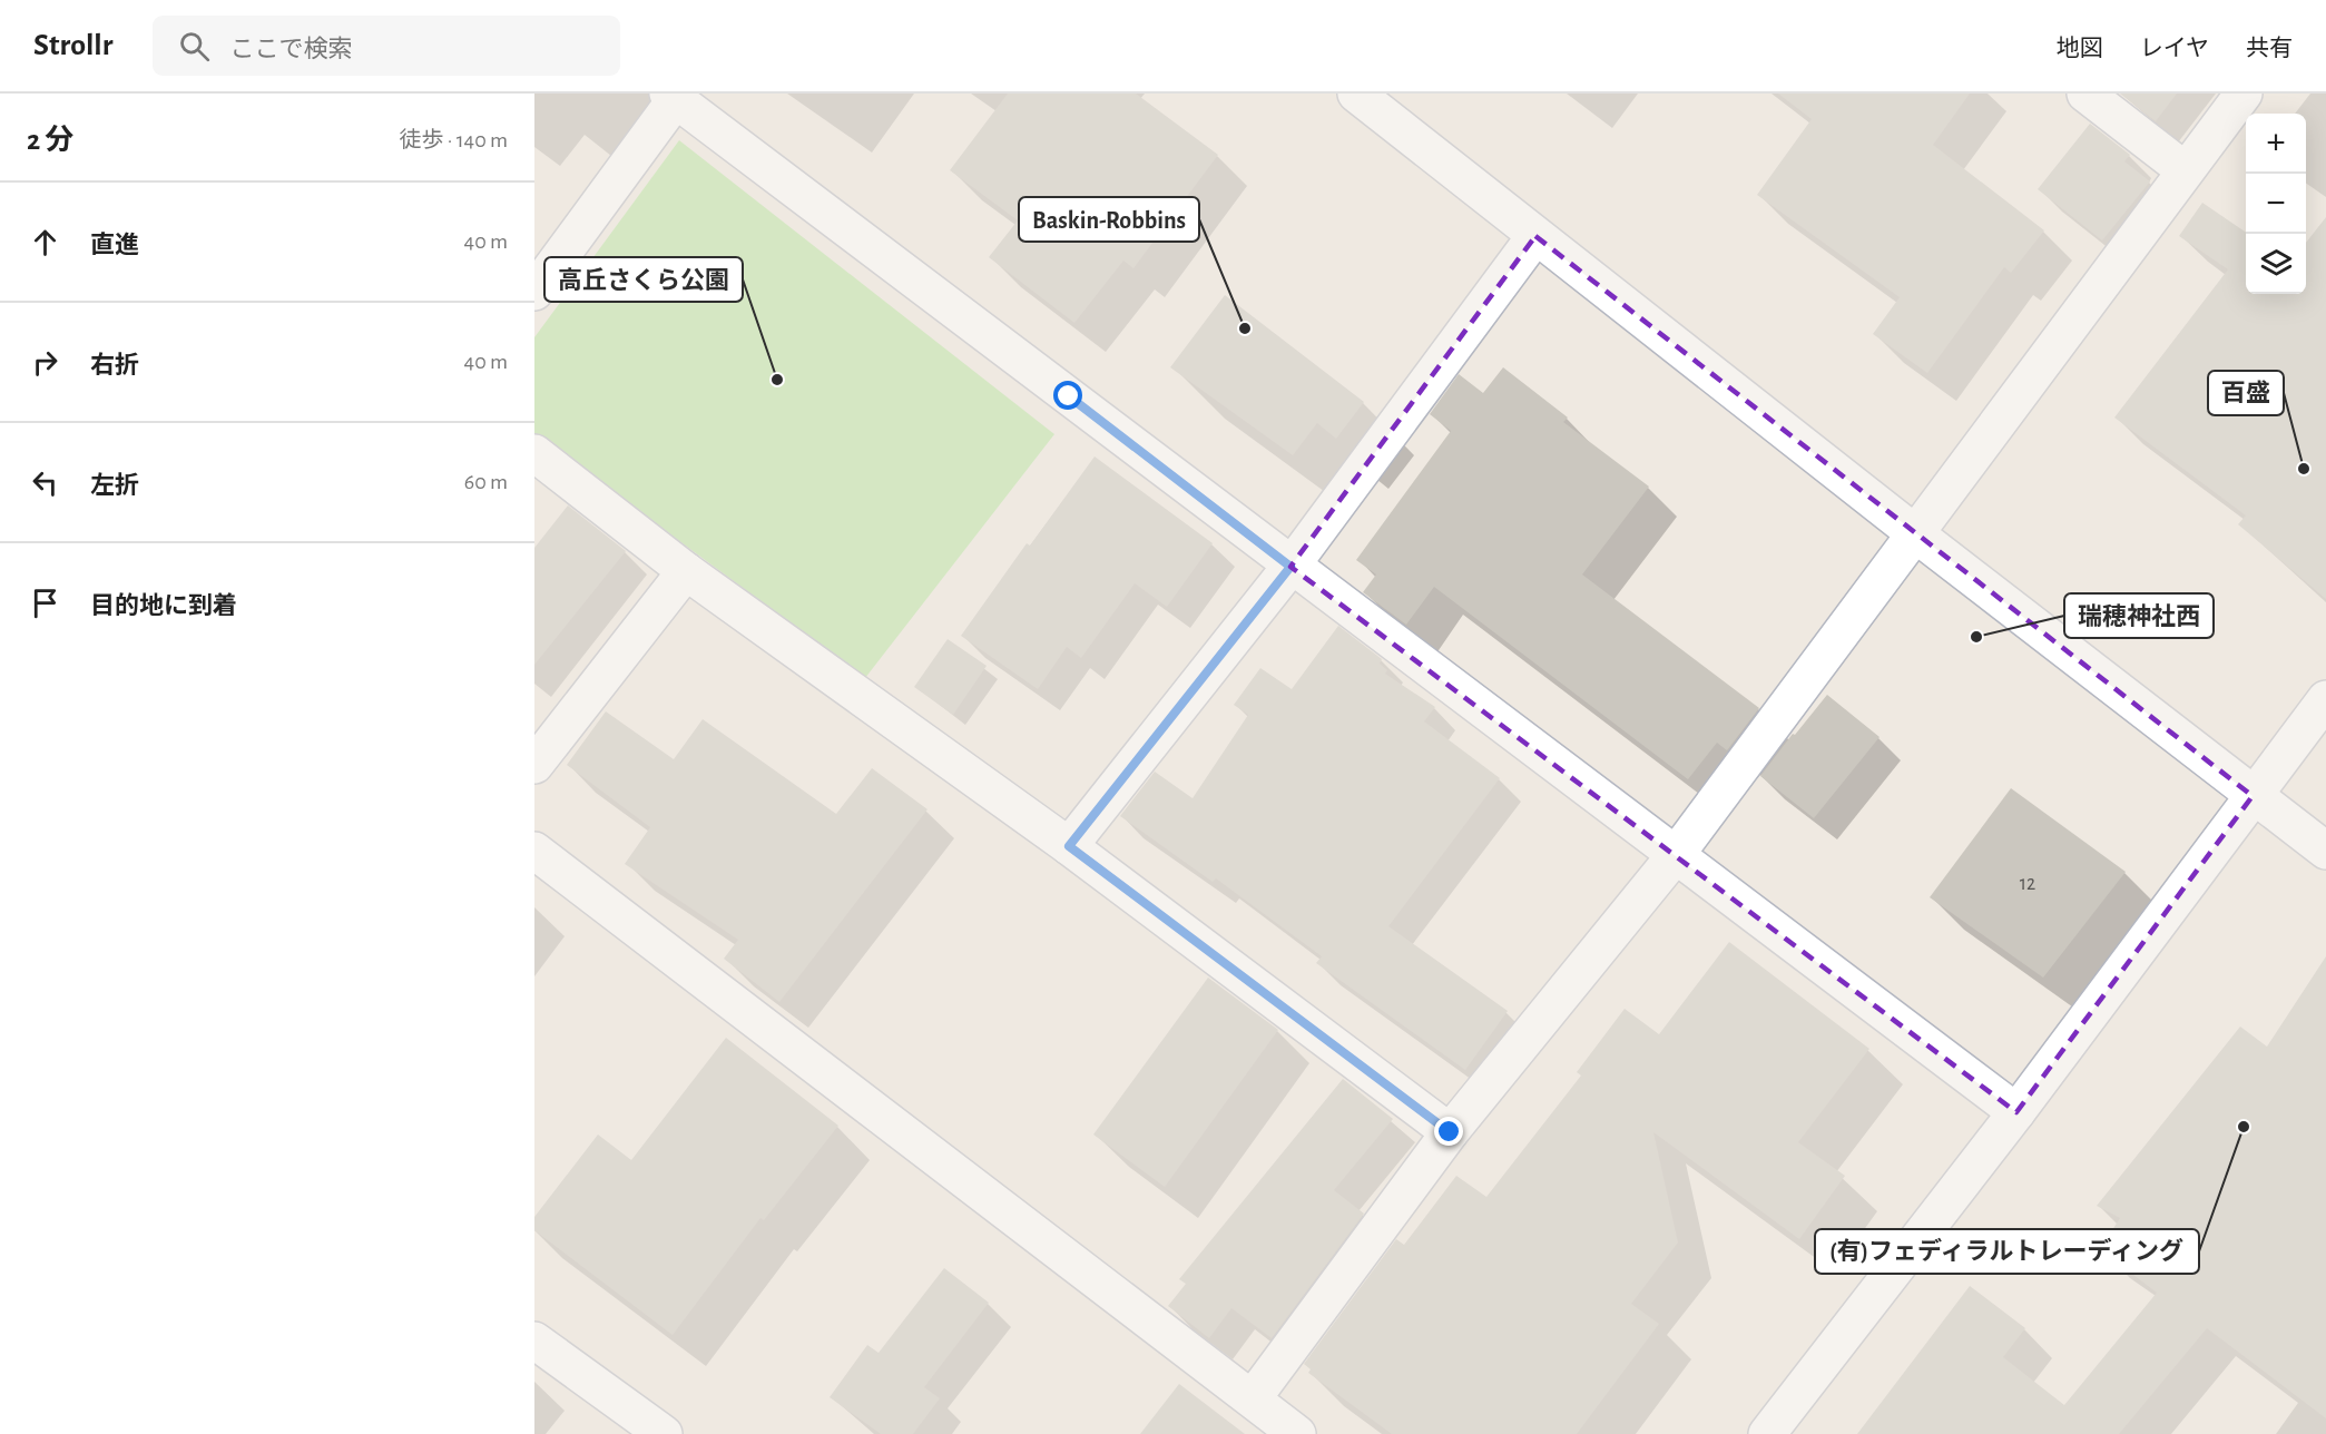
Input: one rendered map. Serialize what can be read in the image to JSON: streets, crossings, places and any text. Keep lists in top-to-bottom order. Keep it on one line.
{"places":["Baskin-Robbins","高丘さくら公園","百盛","瑞穂神社西","(有)フェディラルトレーディング"],"house_numbers":["12"],"page":{"header":"Strollr","search":"ここで検索","nav":["地図","レイヤ","共有"],"heading":["2 分","徒歩 · 140 m"],"map_buttons":["+","−"],"list":[["直進","40 m"],["右折","40 m"],["左折","60 m"],"目的地に到着"]}}
